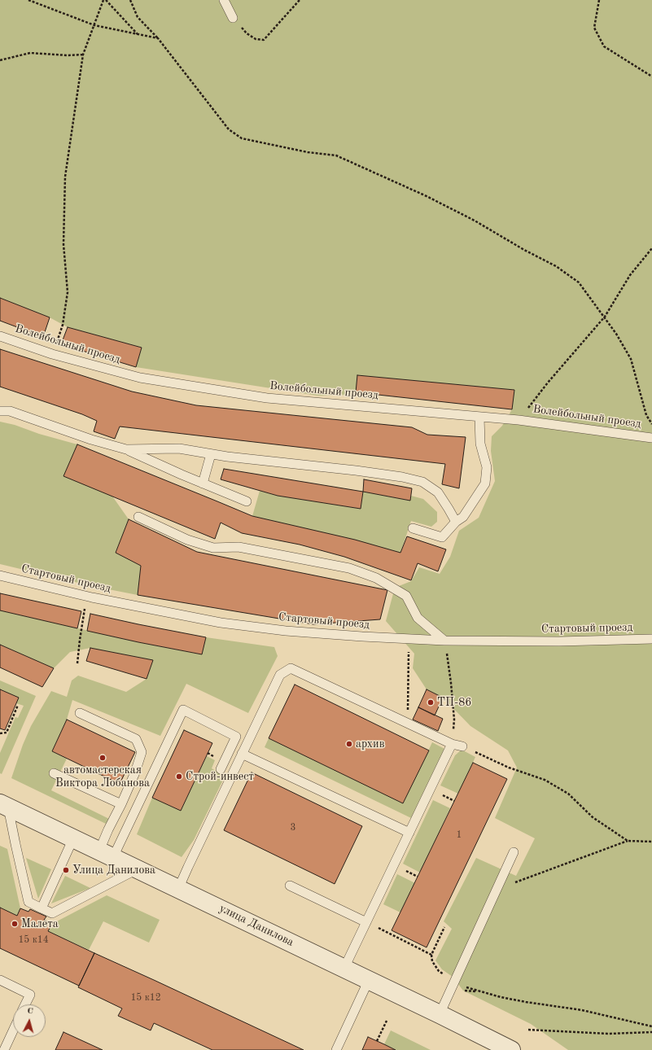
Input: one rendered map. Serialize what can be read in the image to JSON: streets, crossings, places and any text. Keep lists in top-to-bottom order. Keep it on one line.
{"streets":{"street":["улица Данилова"],"lane":["Волейбольный проезд","Стартовый проезд"]},"places":["ТП-86","архив","автомастерская Виктора Лобанова","Строй-инвест","Улица Данилова","Малета"],"house_numbers":["3","1","15 к14","15 к12"],"north":"top"}
